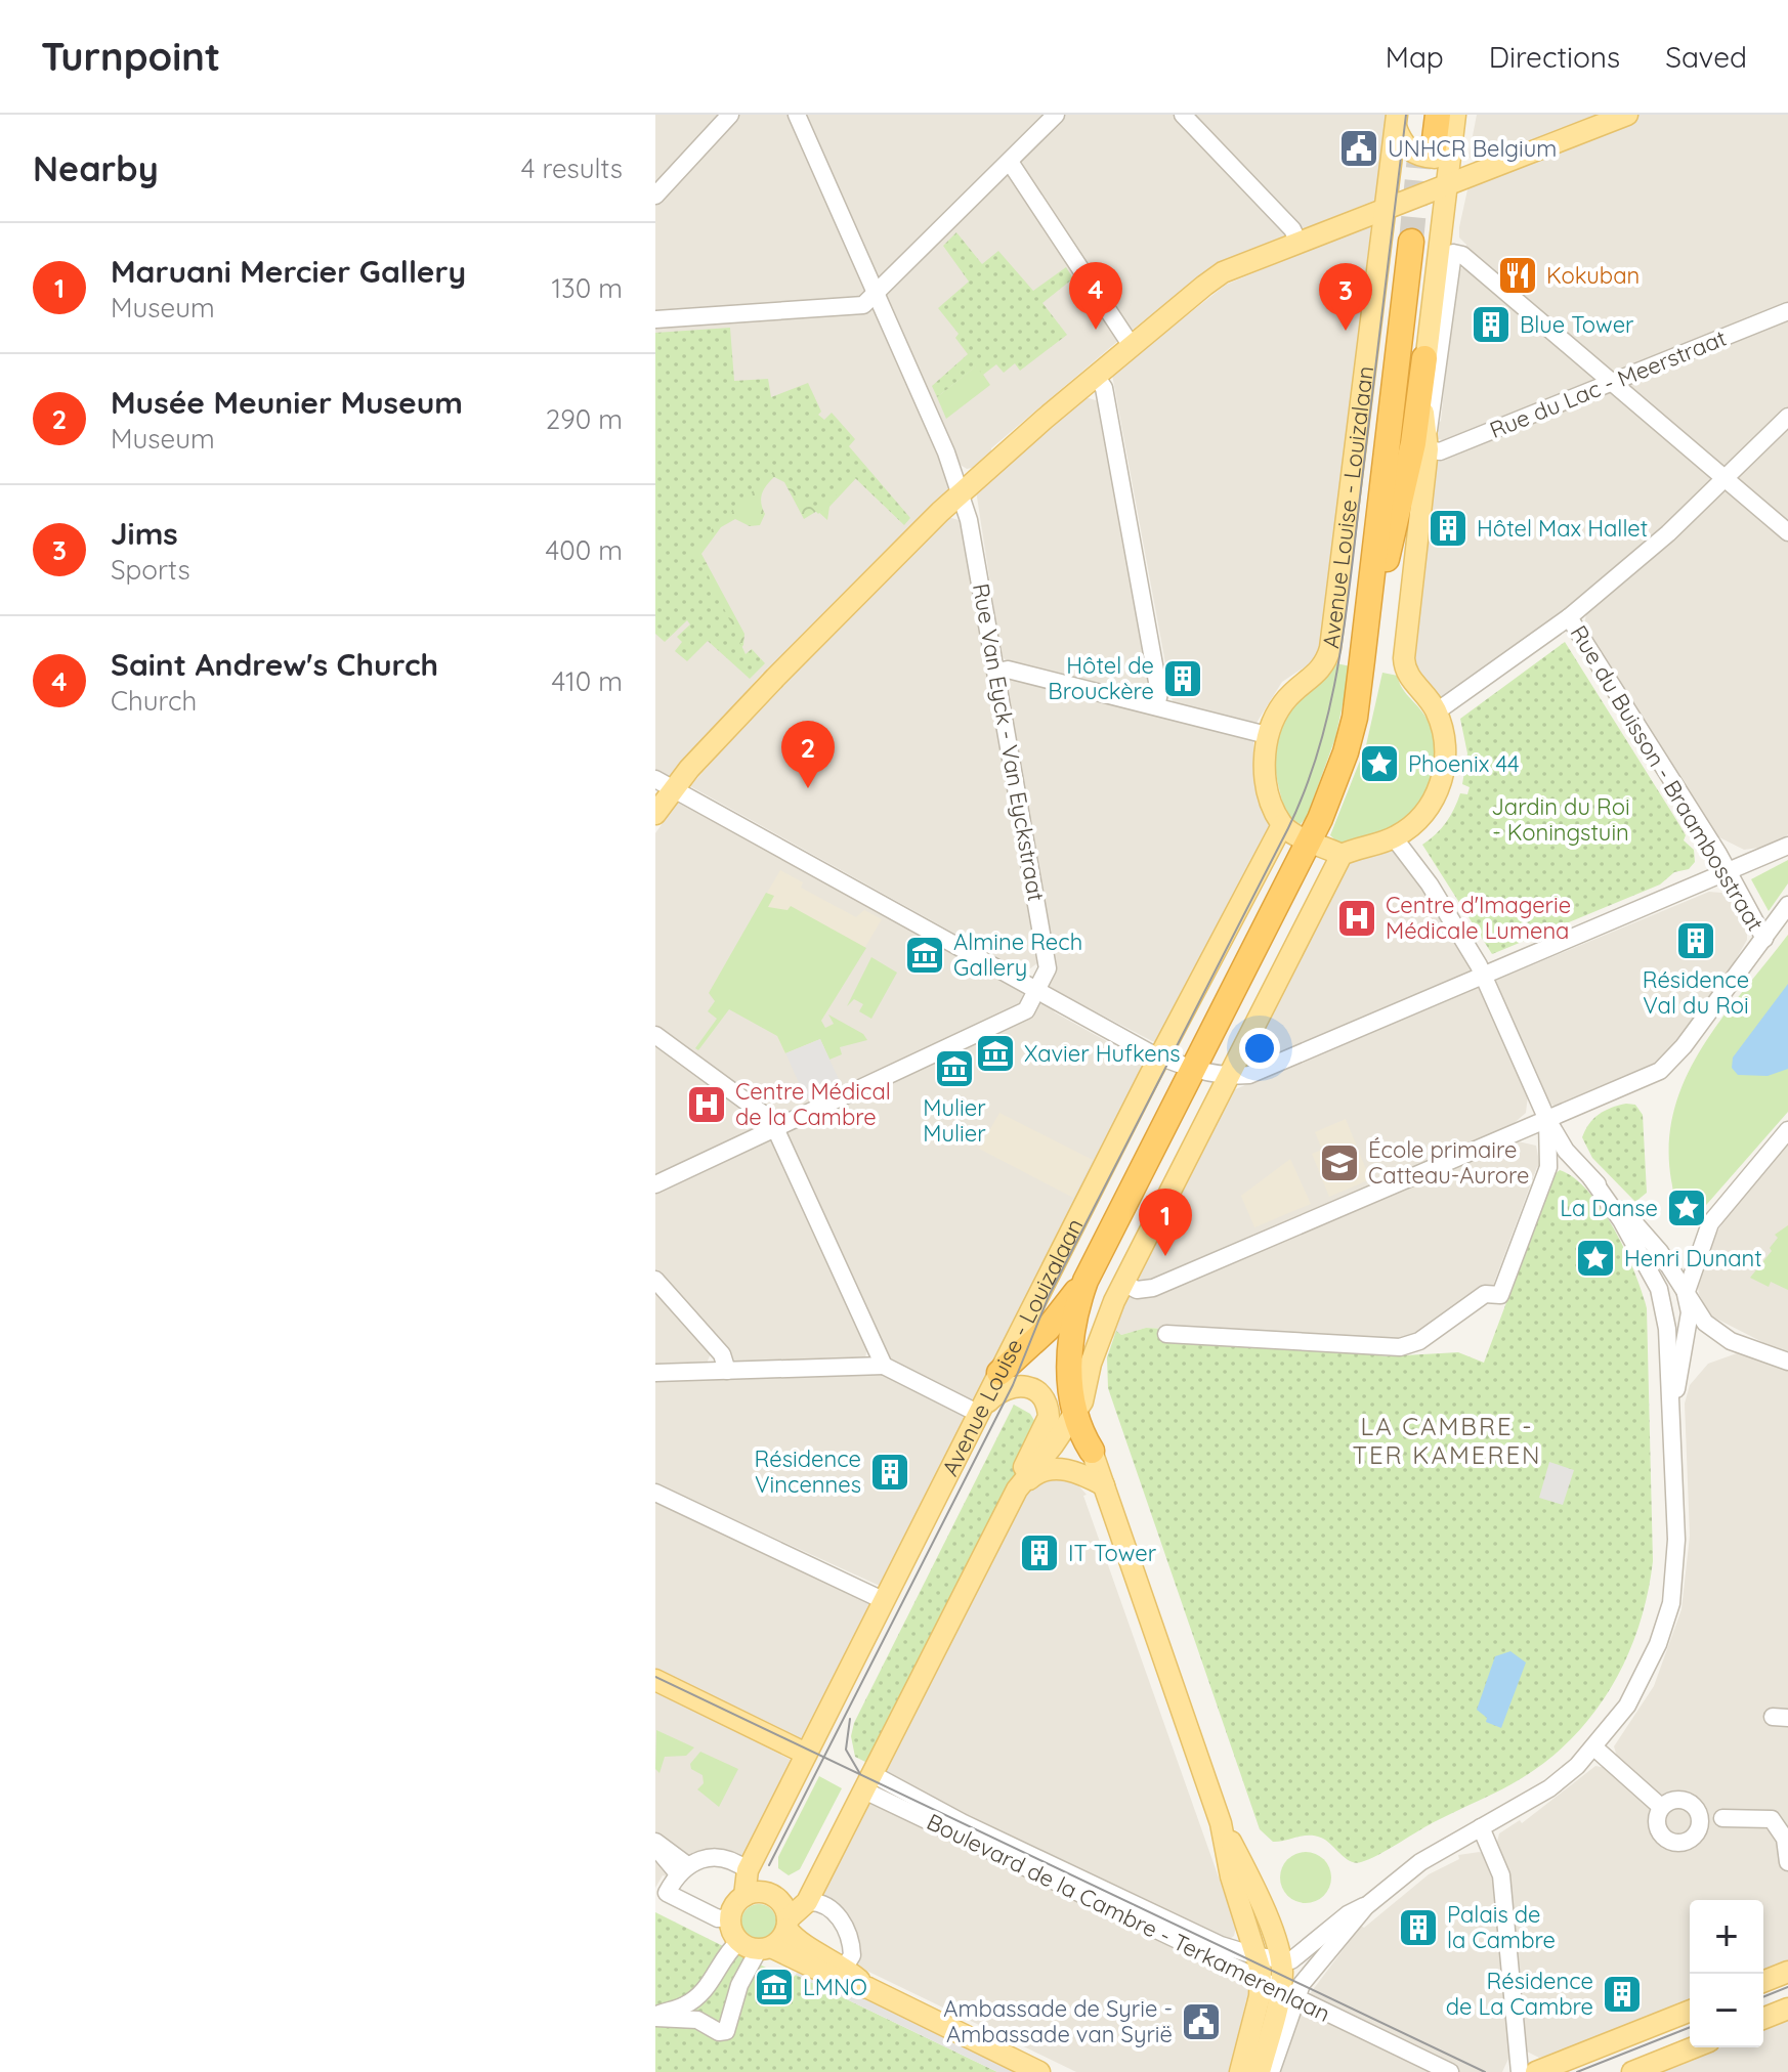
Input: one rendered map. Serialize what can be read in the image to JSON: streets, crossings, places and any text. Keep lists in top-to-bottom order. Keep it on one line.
{"streets":{"highway":["Avenue Louise - Louizalaan"],"street":["Rue du Lac - Meerstraat","Rue Van Eyck - Van Eyckstraat","Rue du Buisson - Braambosstraat","Boulevard de la Cambre - Terkamerenlaan"]},"crossings":[["Avenue Louise - Louizalaan","Boulevard de la Cambre - Terkamerenlaan"]],"districts":["LA CAMBRE - TER KAMEREN"],"parks":["Jardin du Roi - Koningstuin"],"places":{"public building":["UNHCR Belgium","Ambassade de Syrie - Ambassade van Syrië"],"restaurant":["Kokuban"],"building":["Blue Tower","Hôtel Max Hallet","Hôtel de Brouckère","Résidence Val du Roi","Résidence Vincennes","IT Tower","Palais de la Cambre","Résidence de La Cambre"],"place":["Phoenix 44","La Danse","Henri Dunant"],"hospital":["Centre d'Imagerie Médicale Lumena","Centre Médical de la Cambre"],"museum":["Almine Rech Gallery","Xavier Hufkens","Mulier Mulier","LMNO"],"school or university":["École primaire Catteau-Aurore"]},"page":{"header":"Turnpoint","nav":["Map","Directions","Saved"],"heading":["Nearby","4 results"],"list":[{"mark":"1","name":"Maruani Mercier Gallery","note":"Museum","value":"130 m"},{"mark":"2","name":"Musée Meunier Museum","note":"Museum","value":"290 m"},{"mark":"3","name":"Jims","note":"Sports","value":"400 m"},{"mark":"4","name":"Saint Andrew's Church","note":"Church","value":"410 m"}],"pins":["4","3","2","1"],"map_buttons":["+","−"]}}
